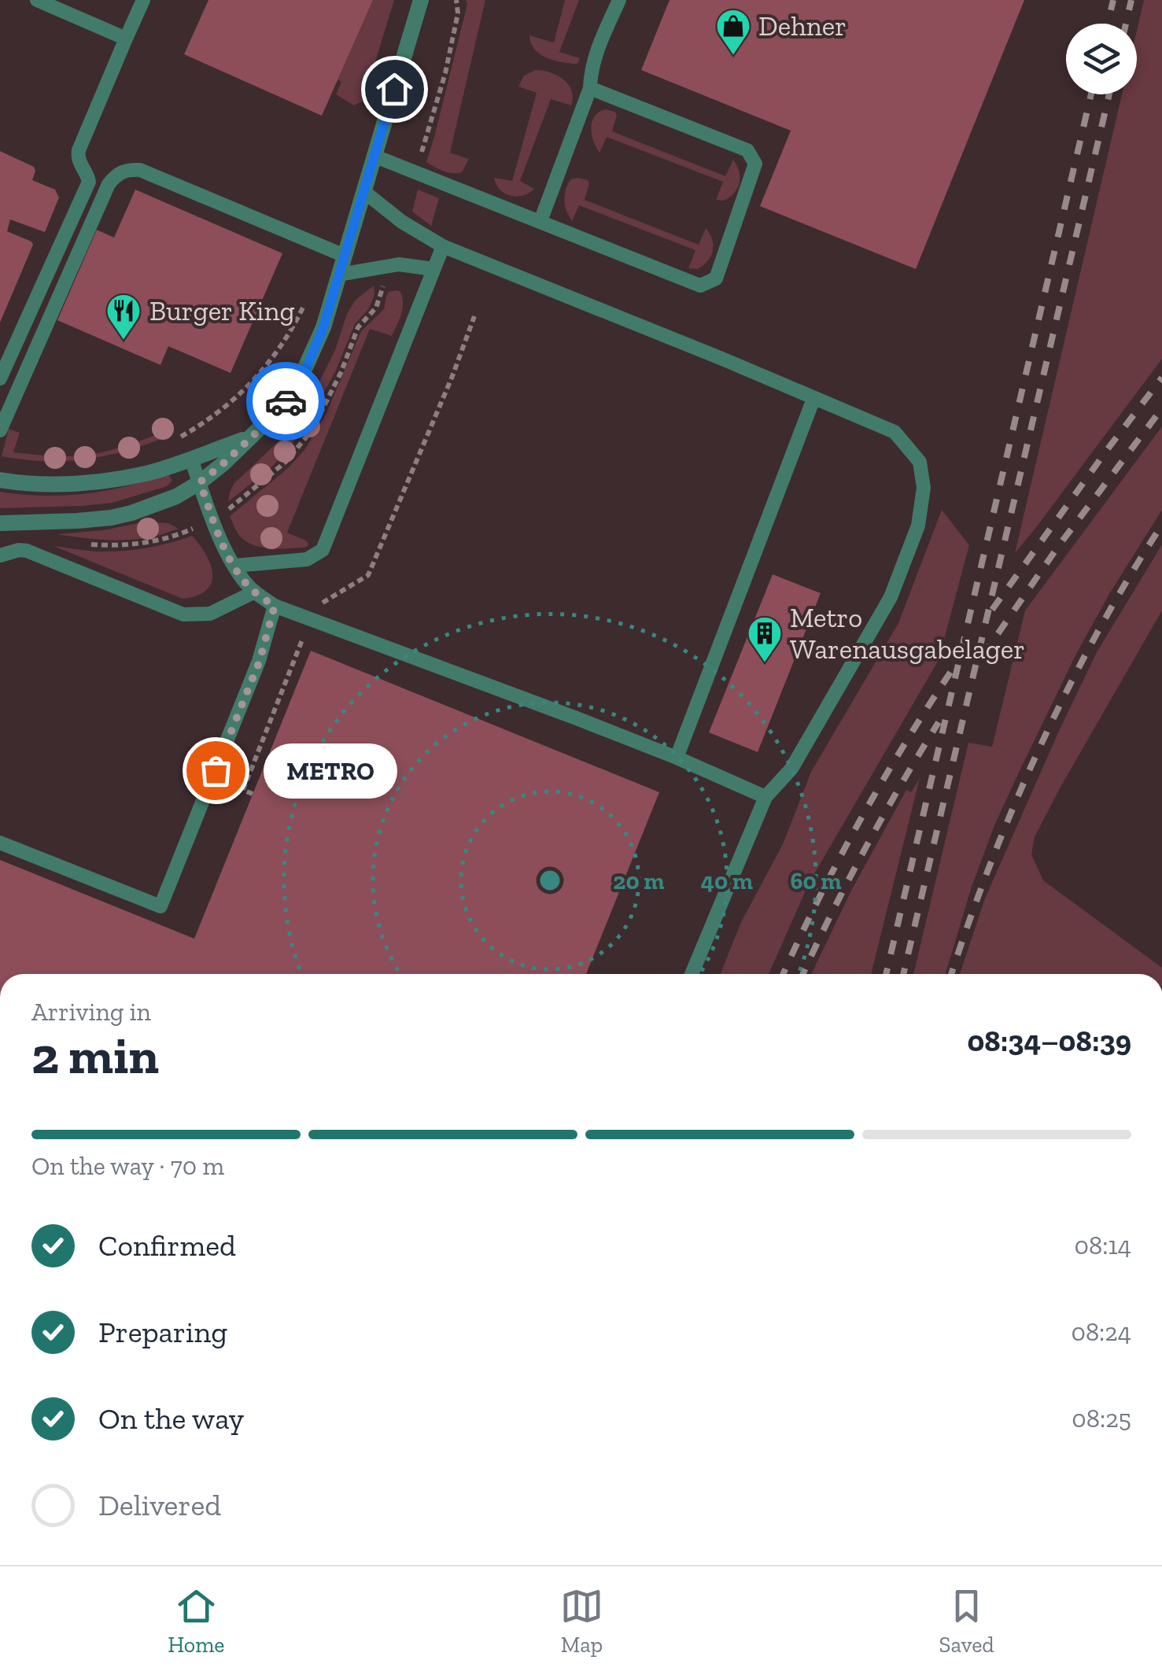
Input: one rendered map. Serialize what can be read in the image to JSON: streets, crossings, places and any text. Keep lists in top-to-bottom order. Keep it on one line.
{"places":{"shop":["Dehner"],"restaurant":["Burger King"],"building":["Metro Warenausgabelager"],"other":["METRO"]},"page":{"bubble":"METRO","heading":["2 min","Arriving in","08:34–08:39"],"bar":"On the way · 70 m","list":[["Confirmed","08:14"],["Preparing","08:24"],["On the way","08:25"],"Delivered"],"tabs":["Home","Map","Saved"]},"rings":["20 m","40 m","60 m"]}
